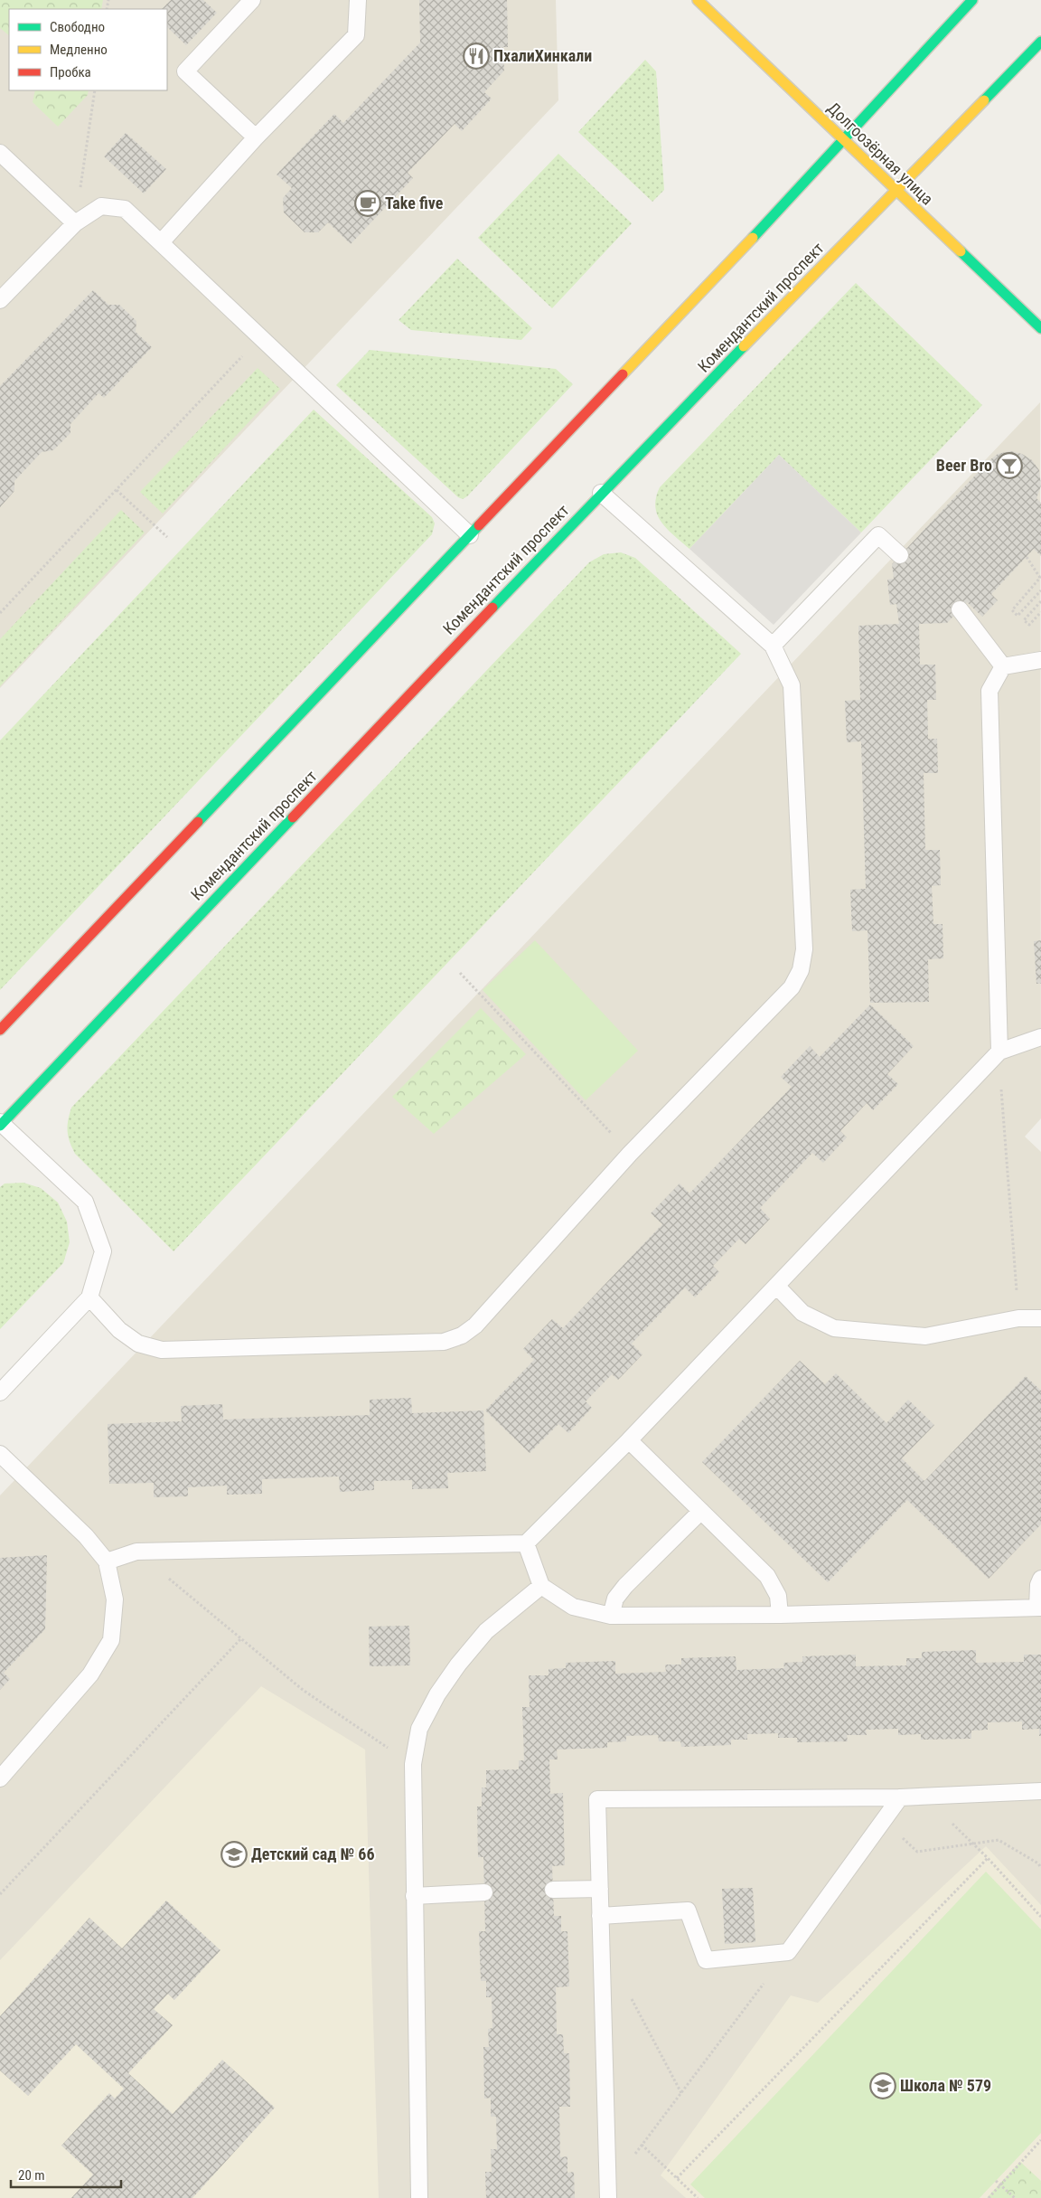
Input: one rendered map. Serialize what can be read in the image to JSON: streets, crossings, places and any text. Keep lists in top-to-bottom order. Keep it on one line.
{"streets":{"main road":["Долгоозёрная улица","Комендантский проспект"]},"crossings":[["Долгоозёрная улица","Комендантский проспект"]],"places":{"restaurant":["ПхалиХинкали"],"cafe":["Take five"],"bar":["Beer Bro"],"school or university":["Детский сад № 66","Школа № 579"]},"legend":["Свободно","Медленно","Пробка"],"scale_bar":"20 m"}
